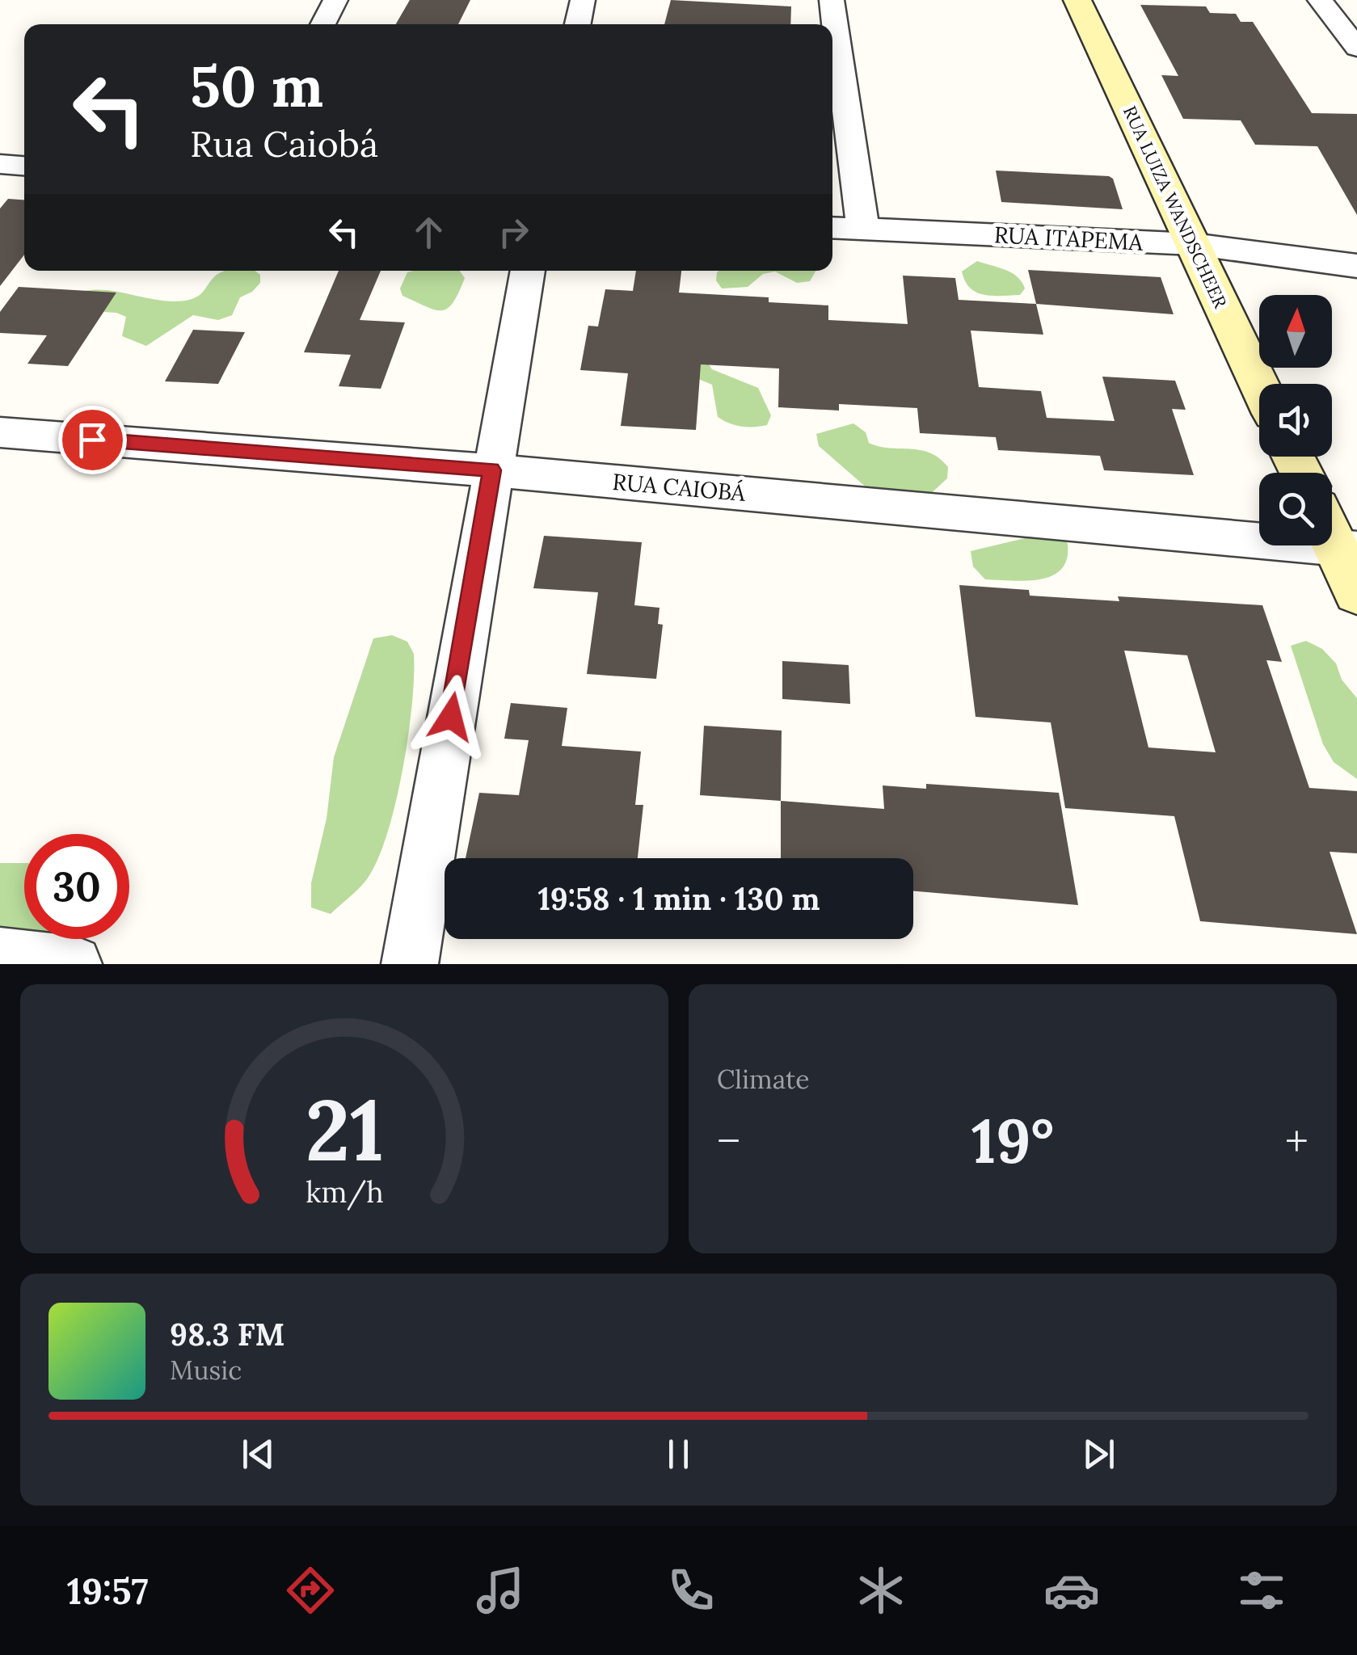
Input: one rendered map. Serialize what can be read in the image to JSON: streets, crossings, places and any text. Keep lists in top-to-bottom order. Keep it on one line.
{"streets":{"main road":["RUA LUIZA WANDSCHEER"],"street":["RUA ITAPEMA","RUA CAIOBÁ"]},"crossings":[["RUA LUIZA WANDSCHEER","RUA ITAPEMA"]],"north":"top","page":{"turn":["50 m","Rua Caiobá"],"limit":"30","trip":"19:58 · 1 min · 130 m","tile":"Climate","heat":["−","19°","+"],"song":["98.3 FM","Music"],"tabs":"19:57","gauge":["21","km/h"]}}
